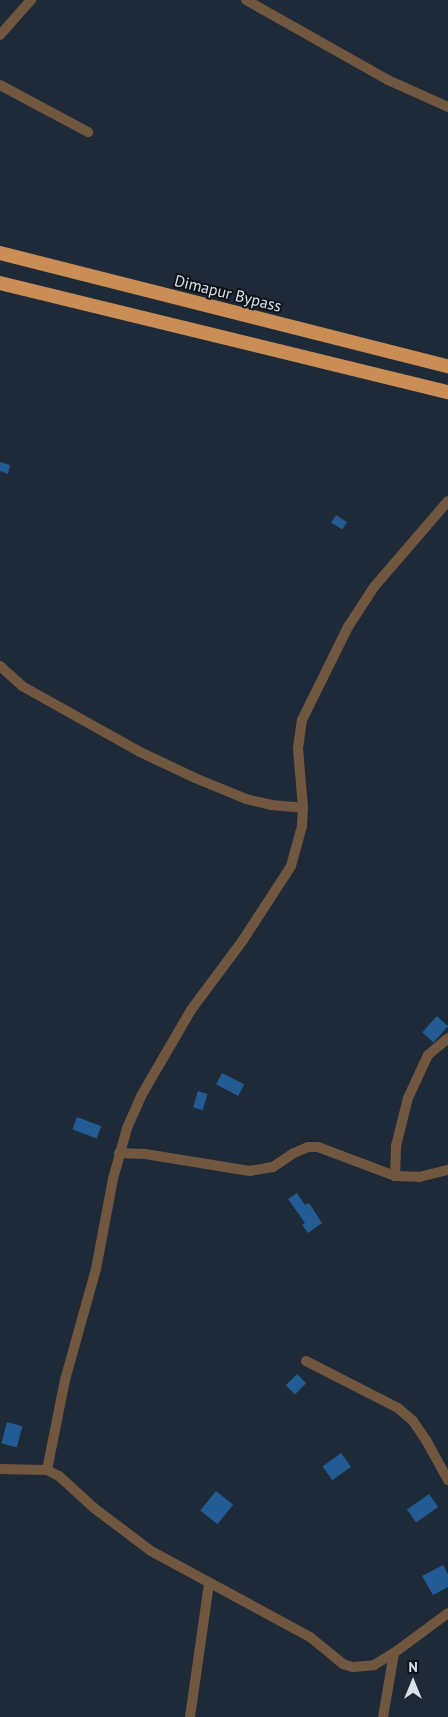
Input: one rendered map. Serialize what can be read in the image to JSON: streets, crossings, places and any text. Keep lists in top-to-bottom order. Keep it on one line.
{"streets":{"highway":["Dimapur Bypass"]},"north":"top"}
